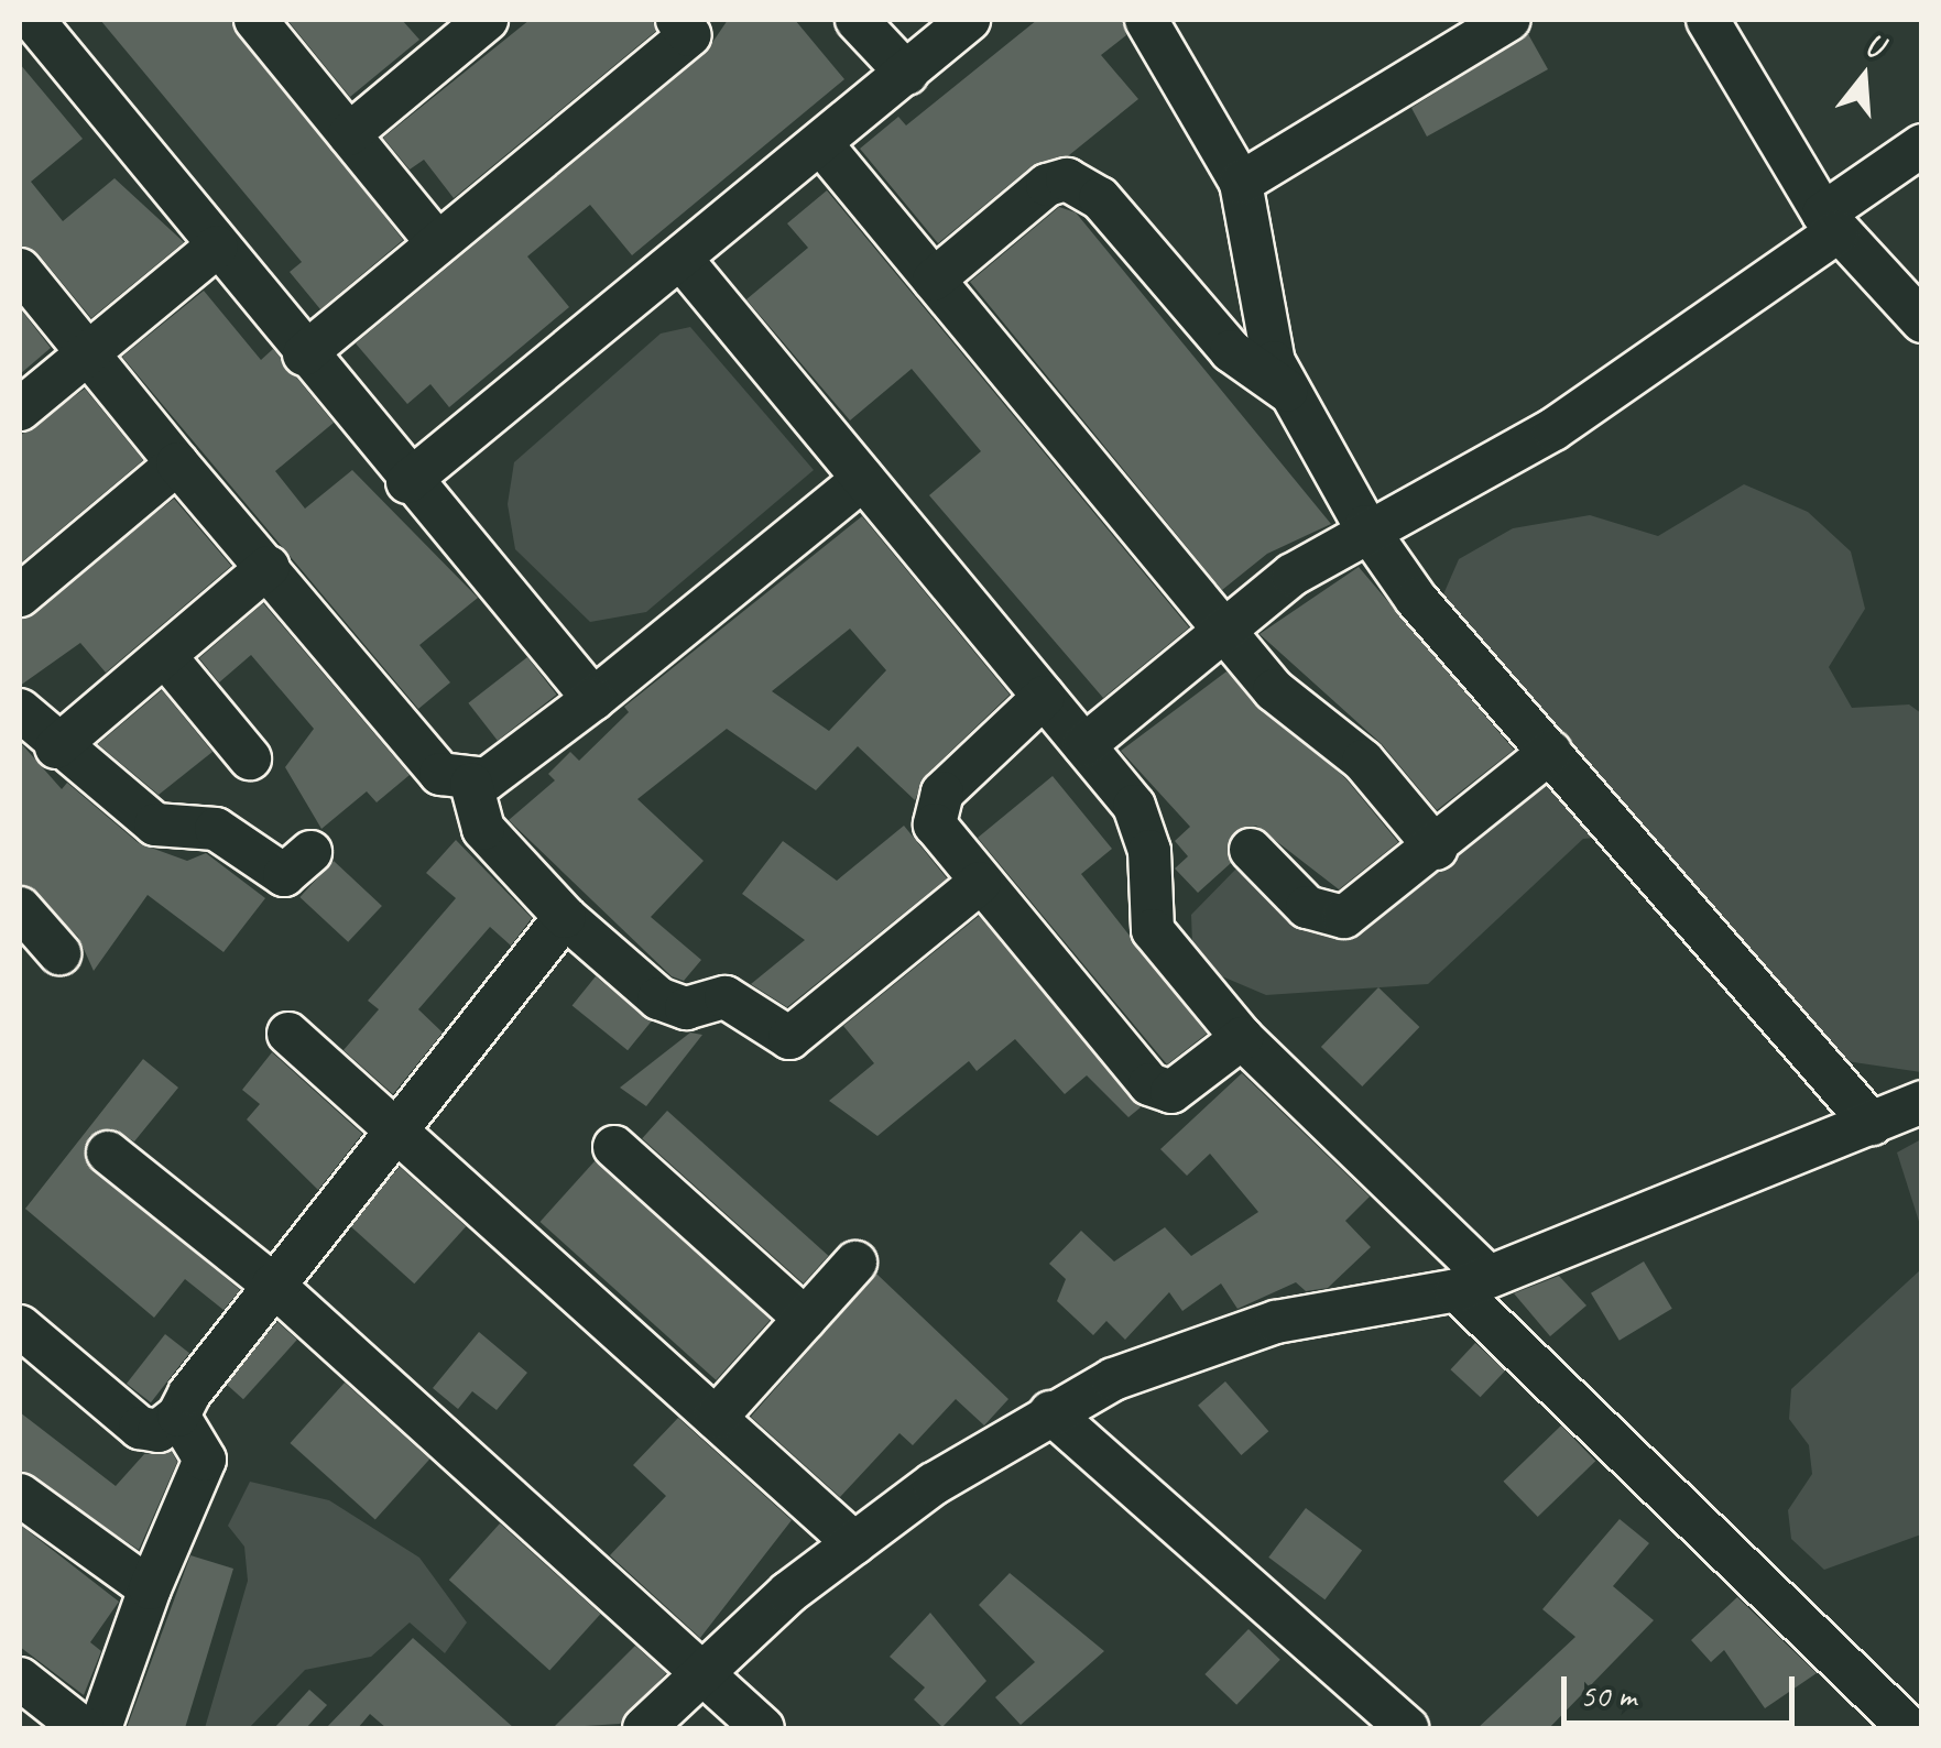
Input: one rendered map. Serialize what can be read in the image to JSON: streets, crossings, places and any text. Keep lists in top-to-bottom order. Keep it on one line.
{"scale_bar":"50 m","north":"top"}
